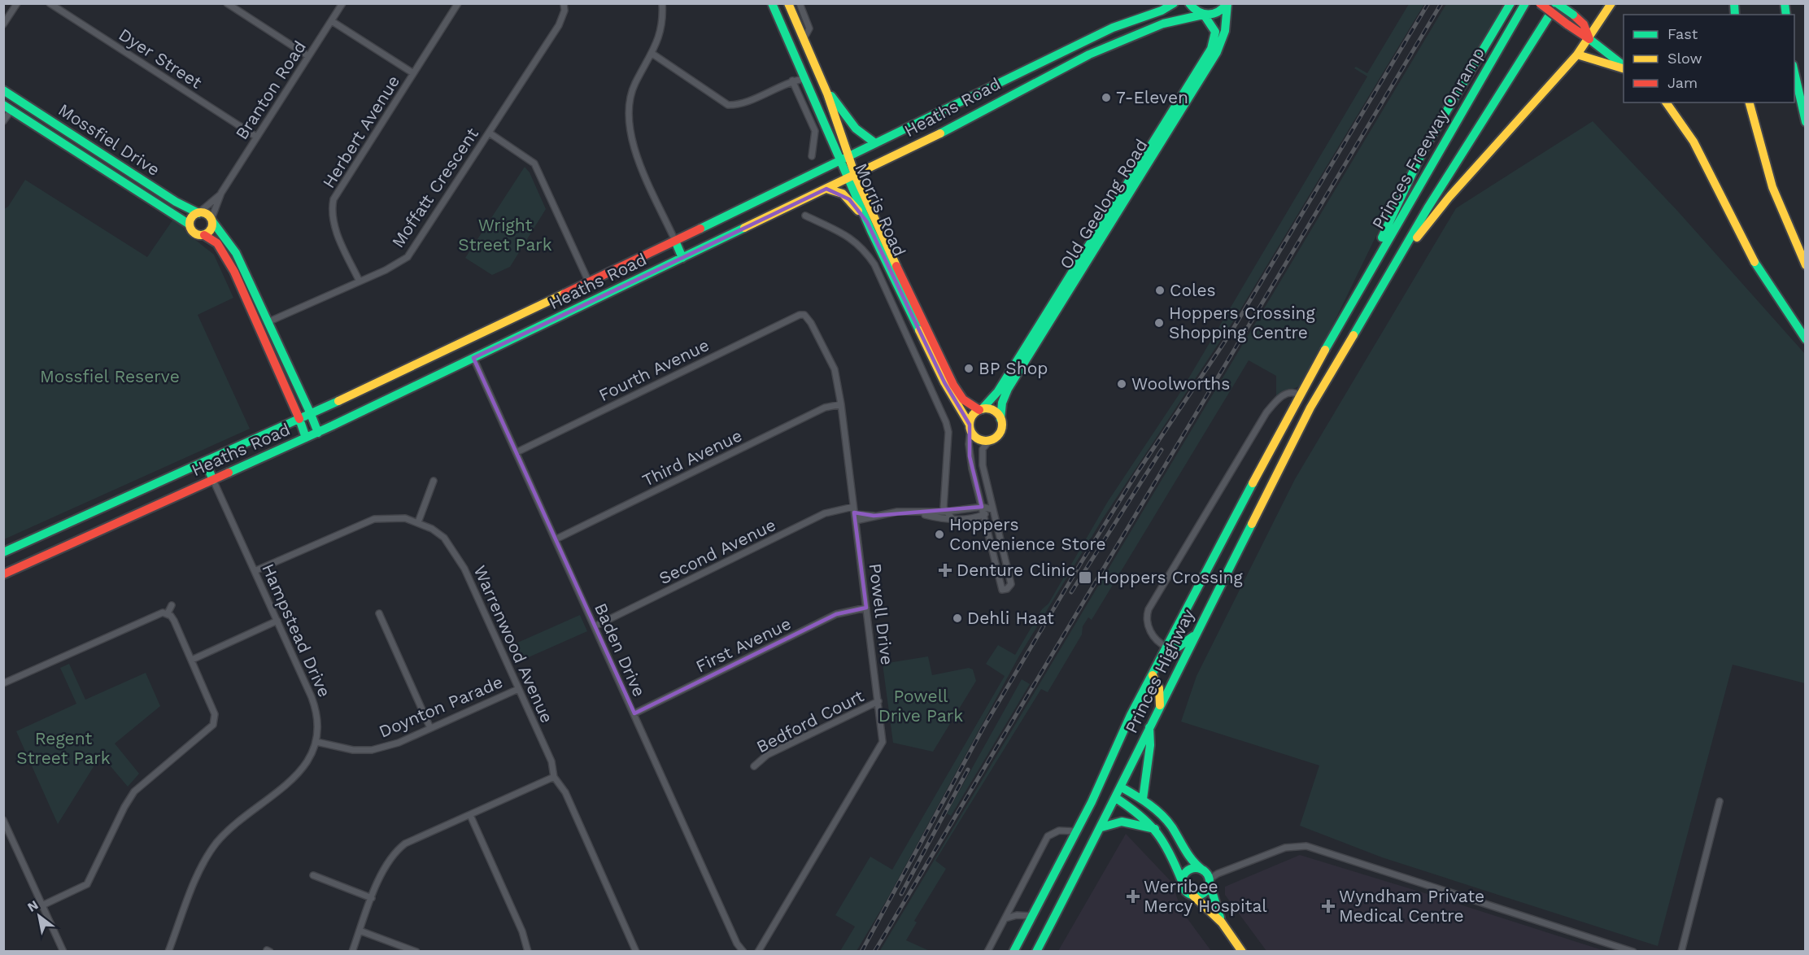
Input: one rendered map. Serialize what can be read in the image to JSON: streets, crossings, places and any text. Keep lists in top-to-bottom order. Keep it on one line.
{"streets":{"main road":["Heaths Road","Princes Freeway Onramp","Mossfiel Drive","Old Geelong Road","Morris Road","Princes Highway"],"street":["Dyer Street","Branton Road","Herbert Avenue","Moffatt Crescent","Fourth Avenue","Third Avenue","Second Avenue","Powell Drive","Hampstead Drive","Warrenwood Avenue","First Avenue","Baden Drive","Doynton Parade","Bedford Court"]},"crossings":[["Dyer Street","Branton Road"],["Branton Road","Mossfiel Drive"],["Heaths Road","Old Geelong Road"],["Heaths Road","Morris Road"],["Heaths Road","Hampstead Drive"],["Heaths Road","Baden Drive"],["Herbert Avenue","Moffatt Crescent"],["Princes Freeway Onramp","Princes Highway"],["Old Geelong Road","Morris Road"],["Fourth Avenue","Powell Drive"],["Fourth Avenue","Baden Drive"],["Third Avenue","Powell Drive"],["Third Avenue","Baden Drive"],["Second Avenue","Powell Drive"],["Second Avenue","Baden Drive"],["Powell Drive","First Avenue"],["Powell Drive","Bedford Court"],["Hampstead Drive","Warrenwood Avenue"],["Hampstead Drive","Doynton Parade"],["Warrenwood Avenue","Doynton Parade"],["First Avenue","Baden Drive"]],"parks":["Wright Street Park","Mossfiel Reserve","Powell Drive Park","Regent Street Park"],"places":{"other":["7-Eleven","Coles","Hoppers Crossing Shopping Centre","BP Shop","Woolworths","Hoppers Convenience Store","Dehli Haat"],"health":["Denture Clinic","Werribee Mercy Hospital","Wyndham Private Medical Centre"],"transit":["Hoppers Crossing"]},"legend":["Fast","Slow","Jam"],"north":"top left"}
